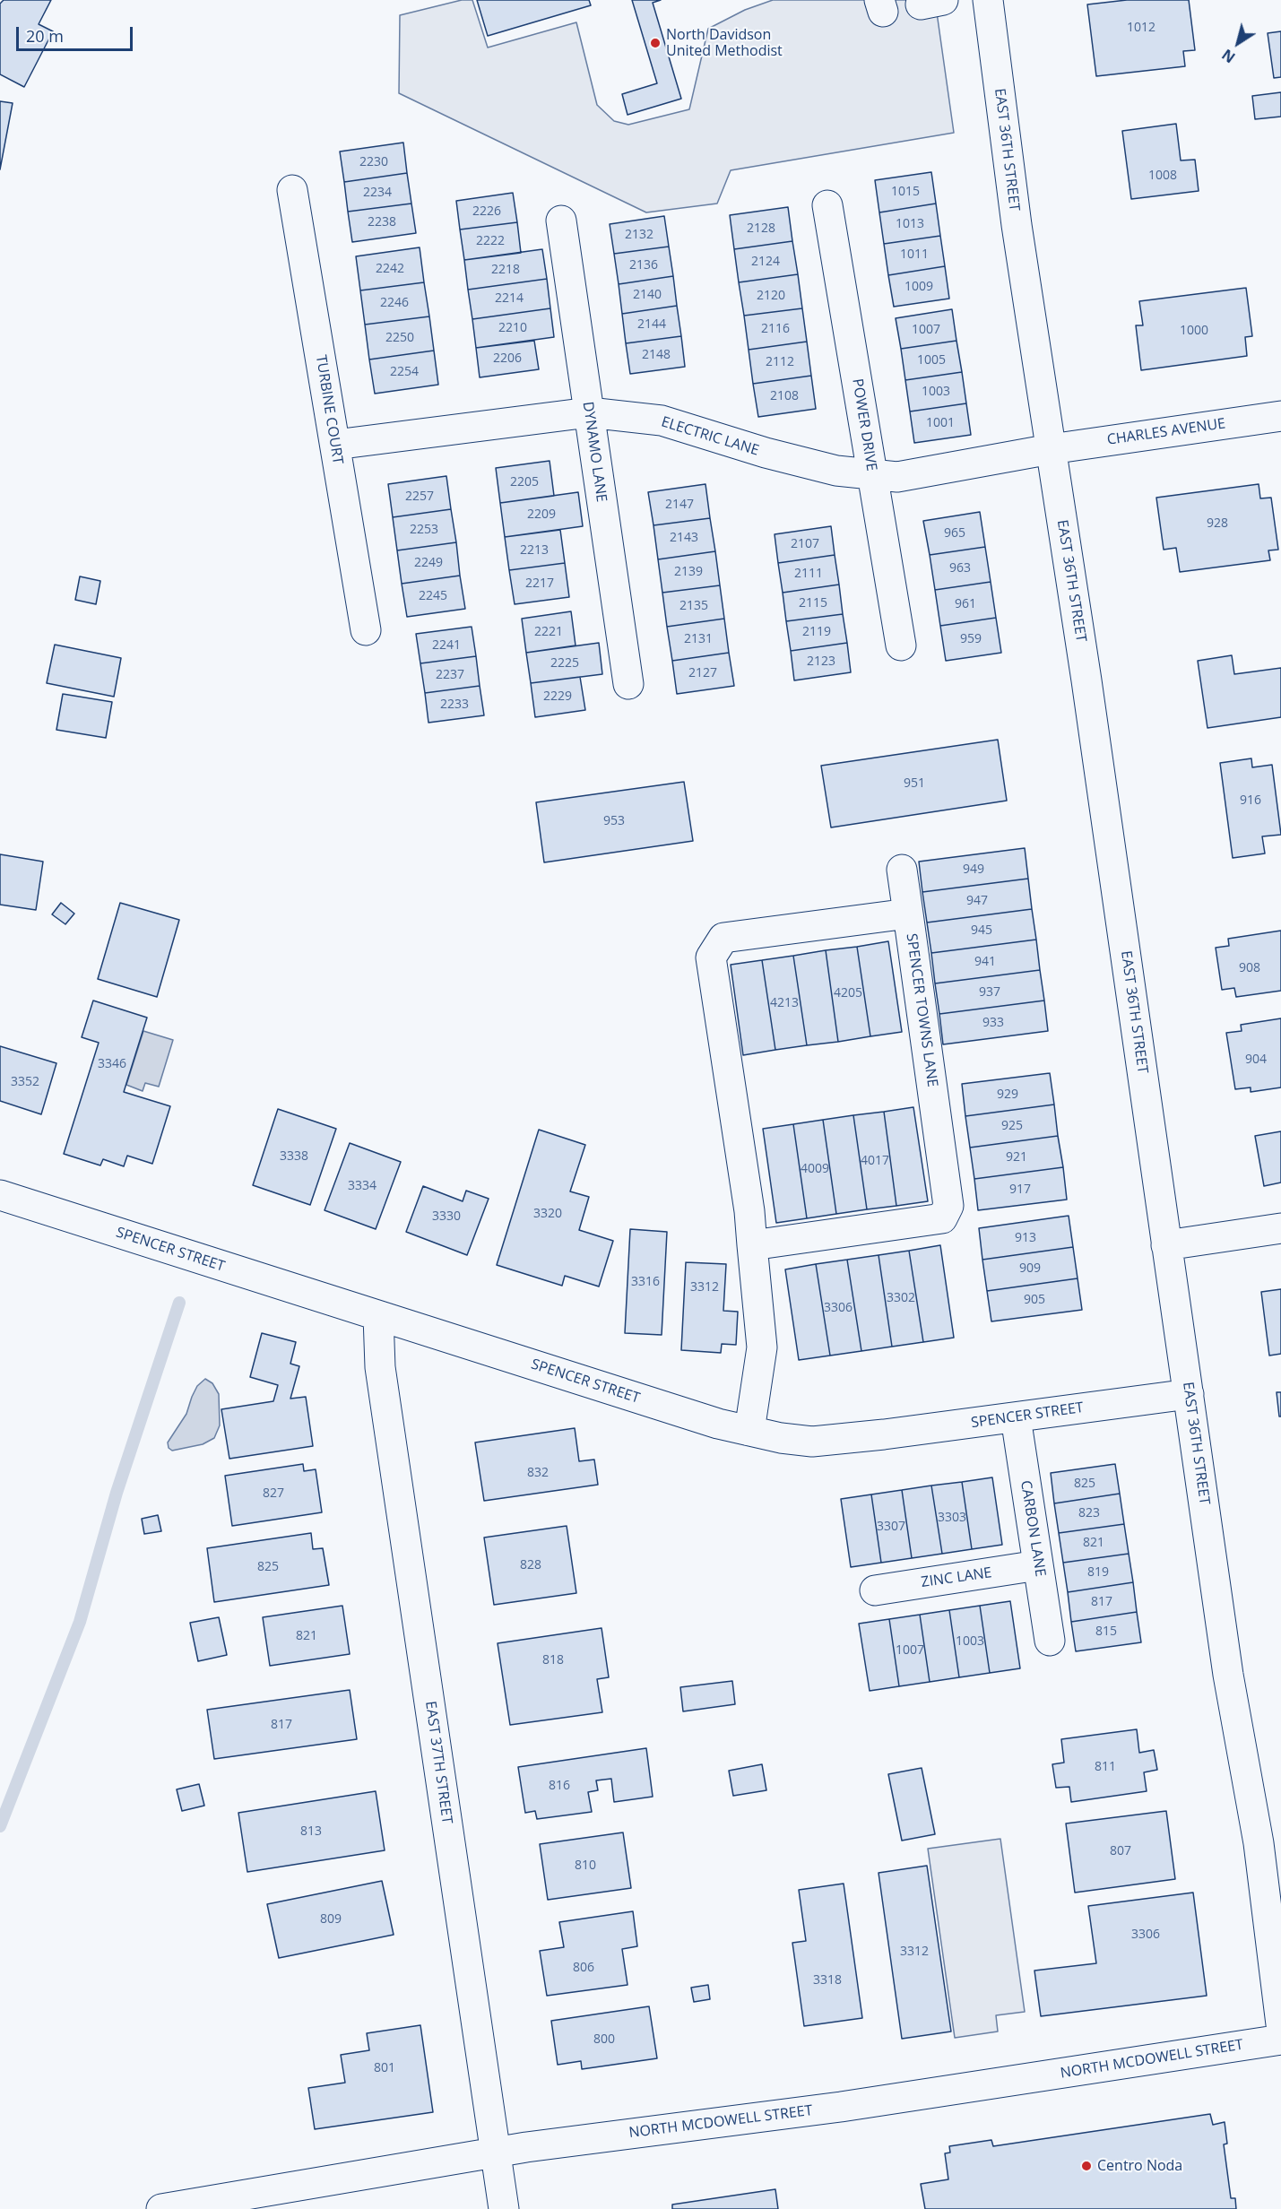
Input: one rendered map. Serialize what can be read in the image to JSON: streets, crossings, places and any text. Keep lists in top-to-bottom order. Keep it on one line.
{"streets":{"street":["EAST 36TH STREET","TURBINE COURT","POWER DRIVE","CHARLES AVENUE","ELECTRIC LANE","DYNAMO LANE","SPENCER TOWNS LANE","SPENCER STREET","CARBON LANE","ZINC LANE","EAST 37TH STREET","NORTH MCDOWELL STREET"]},"crossings":[["EAST 36TH STREET","CHARLES AVENUE"],["EAST 36TH STREET","ELECTRIC LANE"],["EAST 36TH STREET","SPENCER STREET"],["TURBINE COURT","ELECTRIC LANE"],["POWER DRIVE","ELECTRIC LANE"],["CHARLES AVENUE","ELECTRIC LANE"],["ELECTRIC LANE","DYNAMO LANE"],["SPENCER TOWNS LANE","SPENCER STREET"],["SPENCER STREET","CARBON LANE"],["SPENCER STREET","EAST 37TH STREET"],["CARBON LANE","ZINC LANE"],["EAST 37TH STREET","NORTH MCDOWELL STREET"]],"places":["North Davidson United Methodist","Centro Noda"],"house_numbers":["1012","2230","1008","1015","2234","2226","2238","1013","2128","2132","2222","1011","2124","2136","2242","2218","1009","2140","2120","2214","2246","2144","2210","2116","1007","1000","2250","2148","2206","1005","2112","2254","1003","2108","1001","2205","2257","2147","2209","928","2253","965","2143","2107","2213","2249","963","2139","2111","2217","2245","2115","961","2135","2221","2119","2131","959","2241","2123","2225","2127","2237","2229","2233","951","916","953","949","947","945","941","908","937","4205","4213","933","904","3346","3352","929","925","3338","921","4017","4009","3334","917","3320","3330","913","909","3316","3312","3302","905","3306","832","825","827","823","3303","3307","821","828","825","819","817","815","821","1003","1007","818","817","811","816","813","807","810","809","3306","3312","806","3318","800","801"],"scale_bar":"20 m","north":"bottom left"}
